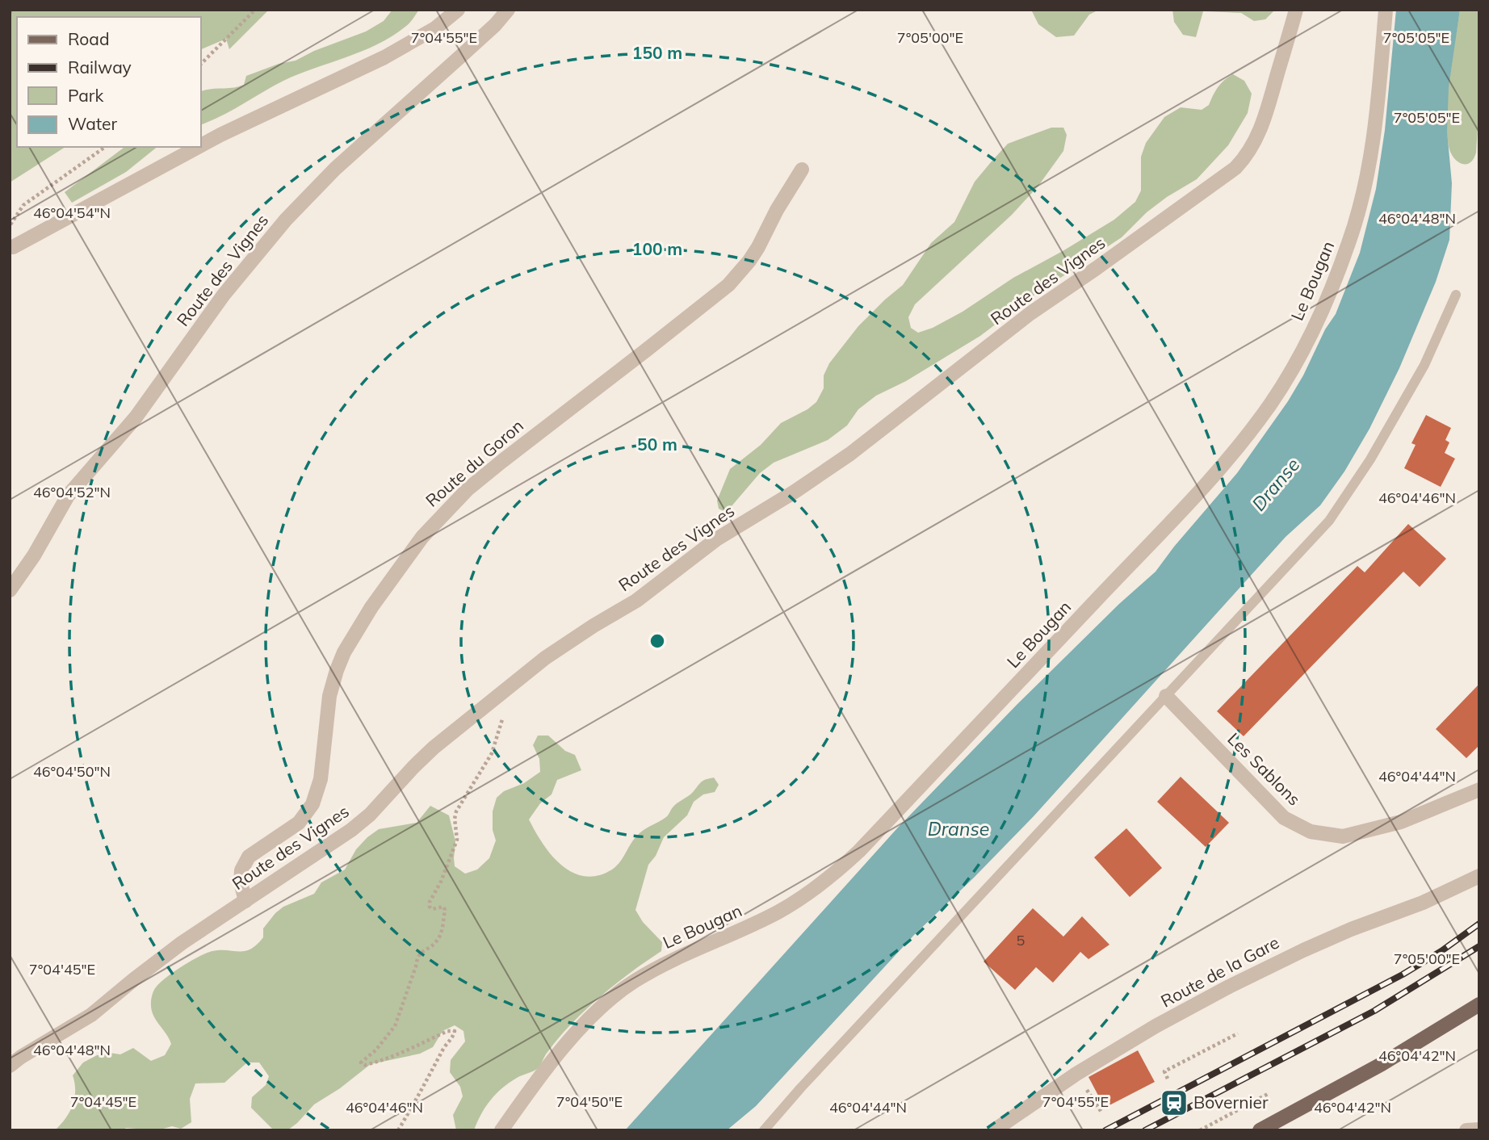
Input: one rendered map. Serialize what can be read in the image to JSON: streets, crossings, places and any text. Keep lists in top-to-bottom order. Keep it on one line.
{"streets":{"street":["Route des Vignes","Le Bougan","Route du Goron","Les Sablons","Route de la Gare"]},"crossings":[["Route des Vignes","Route du Goron"]],"water":["Dranse"],"places":{"station":["Bovernier"]},"house_numbers":["5"],"legend":["Road","Railway","Park","Water"],"coordinates":["7°05'00\"E","7°05'05\"E","7°04'55\"E","46°04'54\"N","46°04'48\"N","46°04'52\"N","46°04'46\"N","46°04'50\"N","46°04'44\"N","7°04'45\"E","46°04'42\"N","7°04'50\"E"],"rings":["150 m","100 m","50 m"]}
